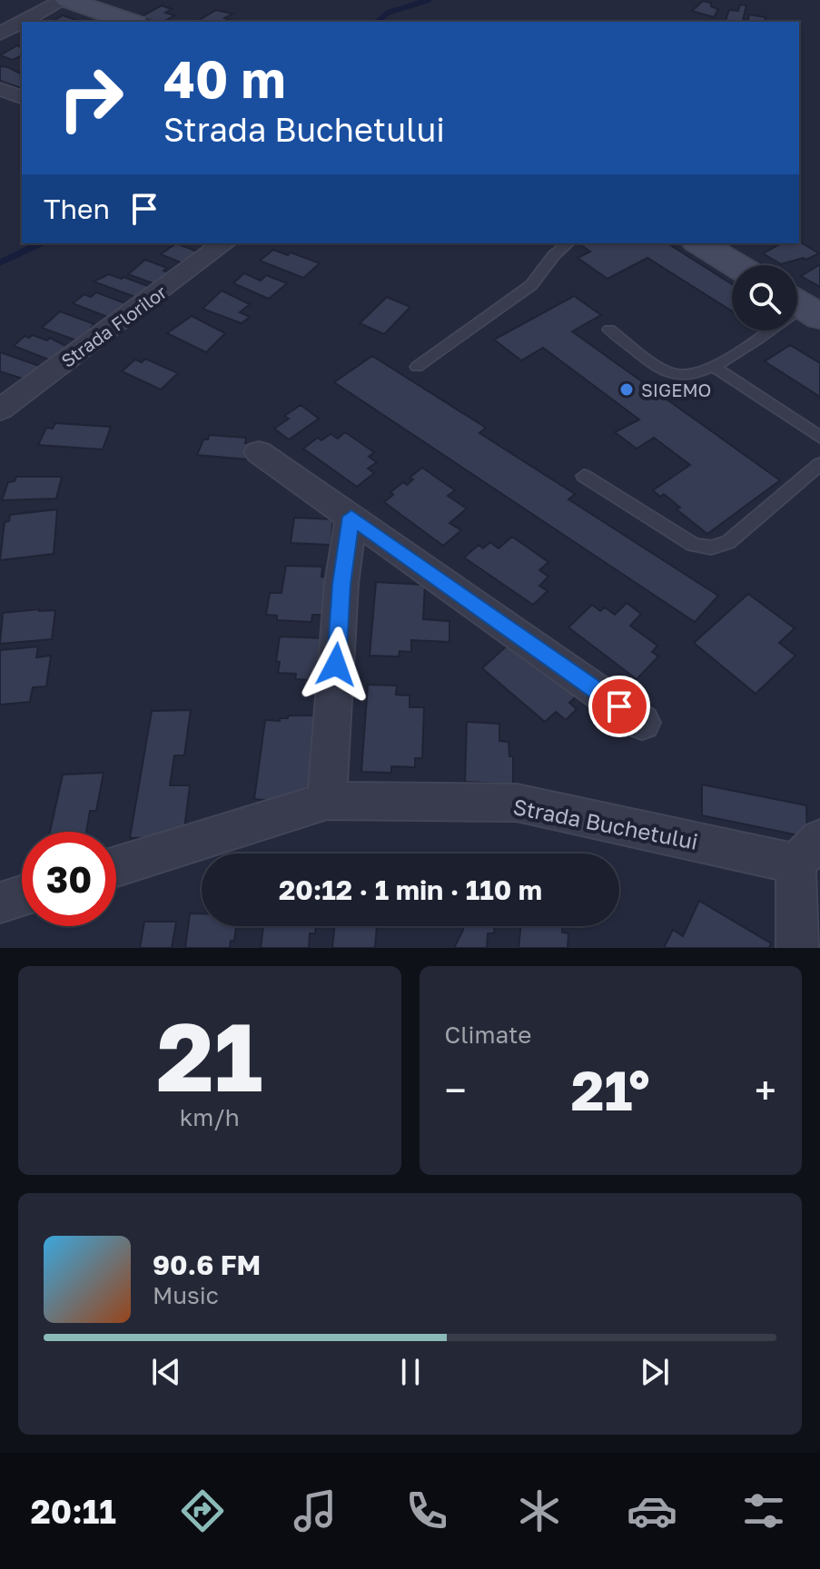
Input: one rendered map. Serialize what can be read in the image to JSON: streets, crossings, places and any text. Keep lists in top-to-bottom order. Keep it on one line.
{"streets":{"street":["Strada Florilor","Strada Buchetului"]},"places":["SIGEMO"],"page":{"turn":["40 m","Strada Buchetului"],"then":"Then","limit":"30","trip":"20:12 · 1 min · 110 m","tile":[["21","km/h"],"Climate"],"heat":["−","21°","+"],"song":["90.6 FM","Music"],"tabs":"20:11"}}
